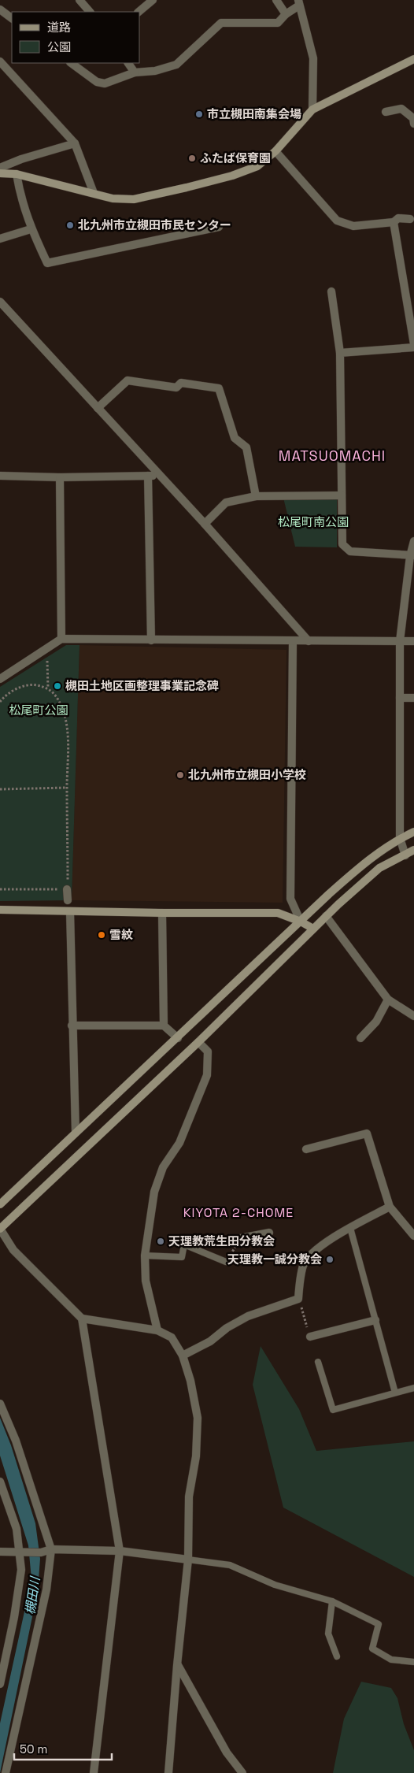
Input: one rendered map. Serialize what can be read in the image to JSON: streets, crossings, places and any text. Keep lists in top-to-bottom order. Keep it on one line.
{"districts":["MATSUOMACHI","KIYOTA 2-CHOME"],"water":["槻田川"],"parks":["松尾町南公園","松尾町公園"],"places":["市立槻田南集会場","ふたば保育園","北九州市立槻田市民センター","槻田土地区画整理事業記念碑","北九州市立槻田小学校","雪紋","天理教荒生田分教会","天理教一誠分教会"],"legend":["道路","公園"],"scale_bar":"50 m"}
